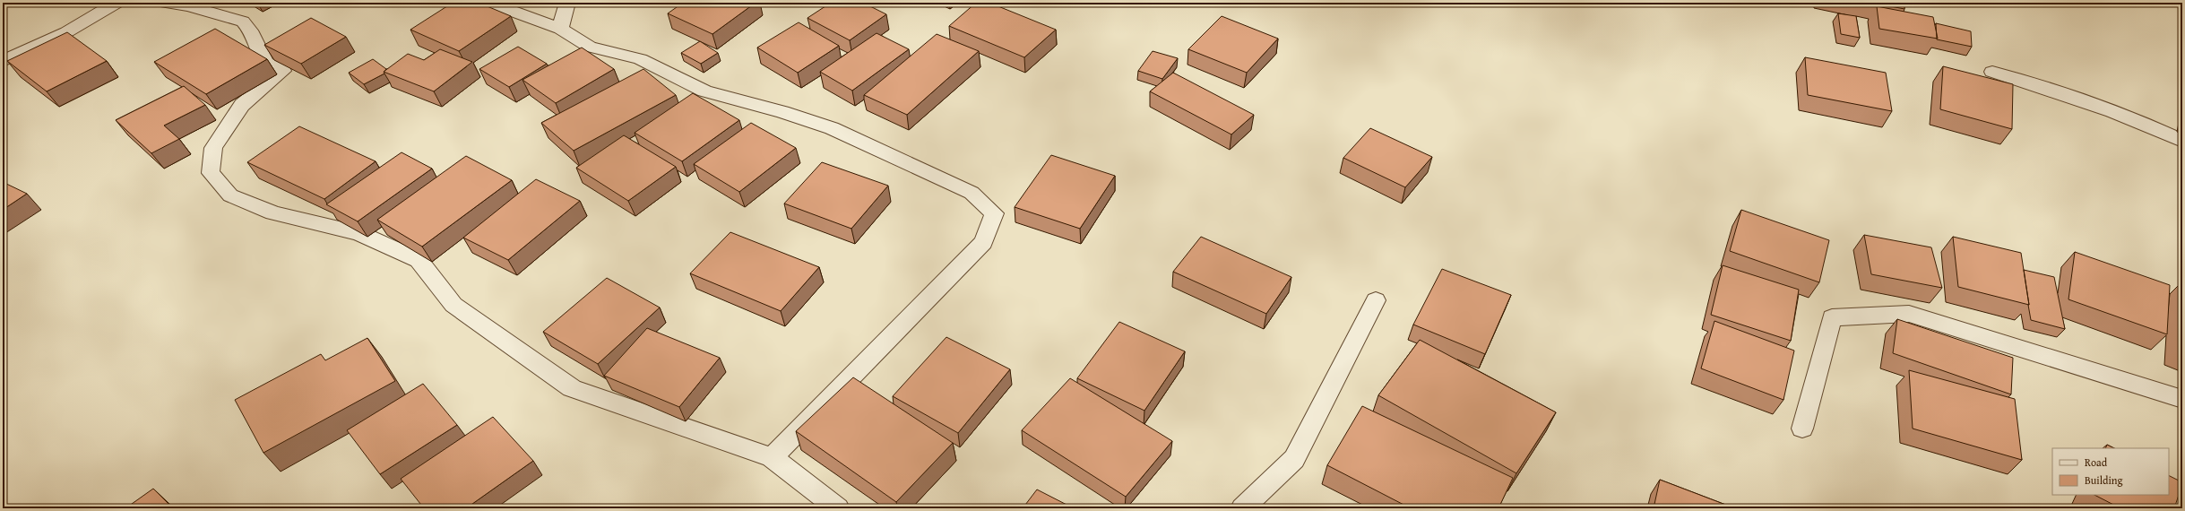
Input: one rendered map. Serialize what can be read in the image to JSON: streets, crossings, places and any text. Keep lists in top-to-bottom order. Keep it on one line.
{"legend":["Road","Building"]}
